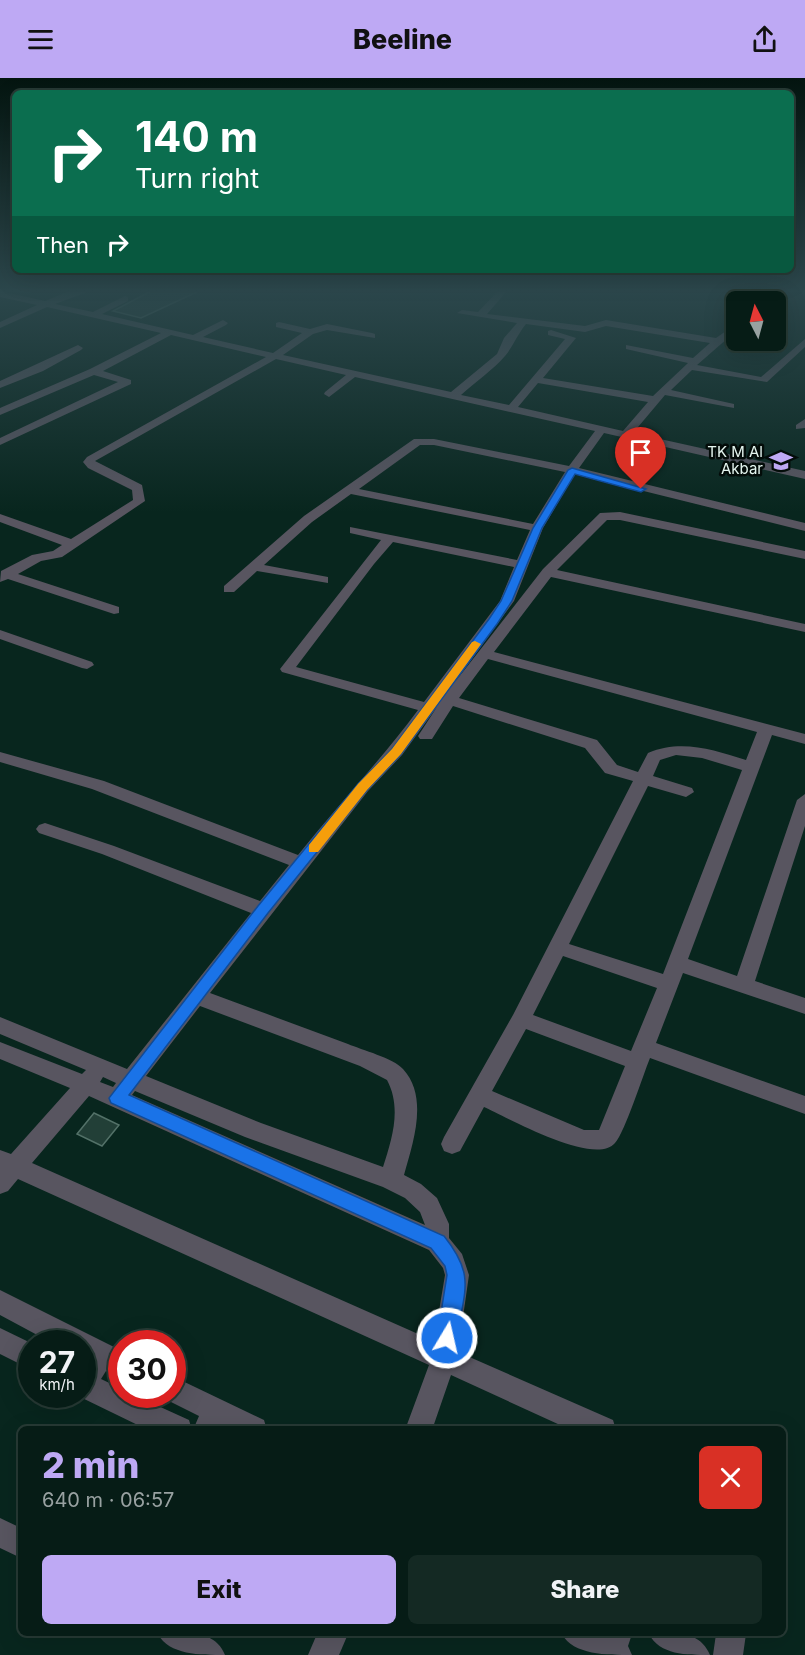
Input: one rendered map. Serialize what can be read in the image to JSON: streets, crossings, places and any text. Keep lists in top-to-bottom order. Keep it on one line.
{"places":{"school or university":["TK M Al Akbar"]},"north":"top","page":{"header":"Beeline","turn":["140 m","Turn right"],"then":"Then","speed":"27 km/h","limit":"30","heading":["2 min","640 m · 06:57"],"buttons":["Exit","Share"]}}
